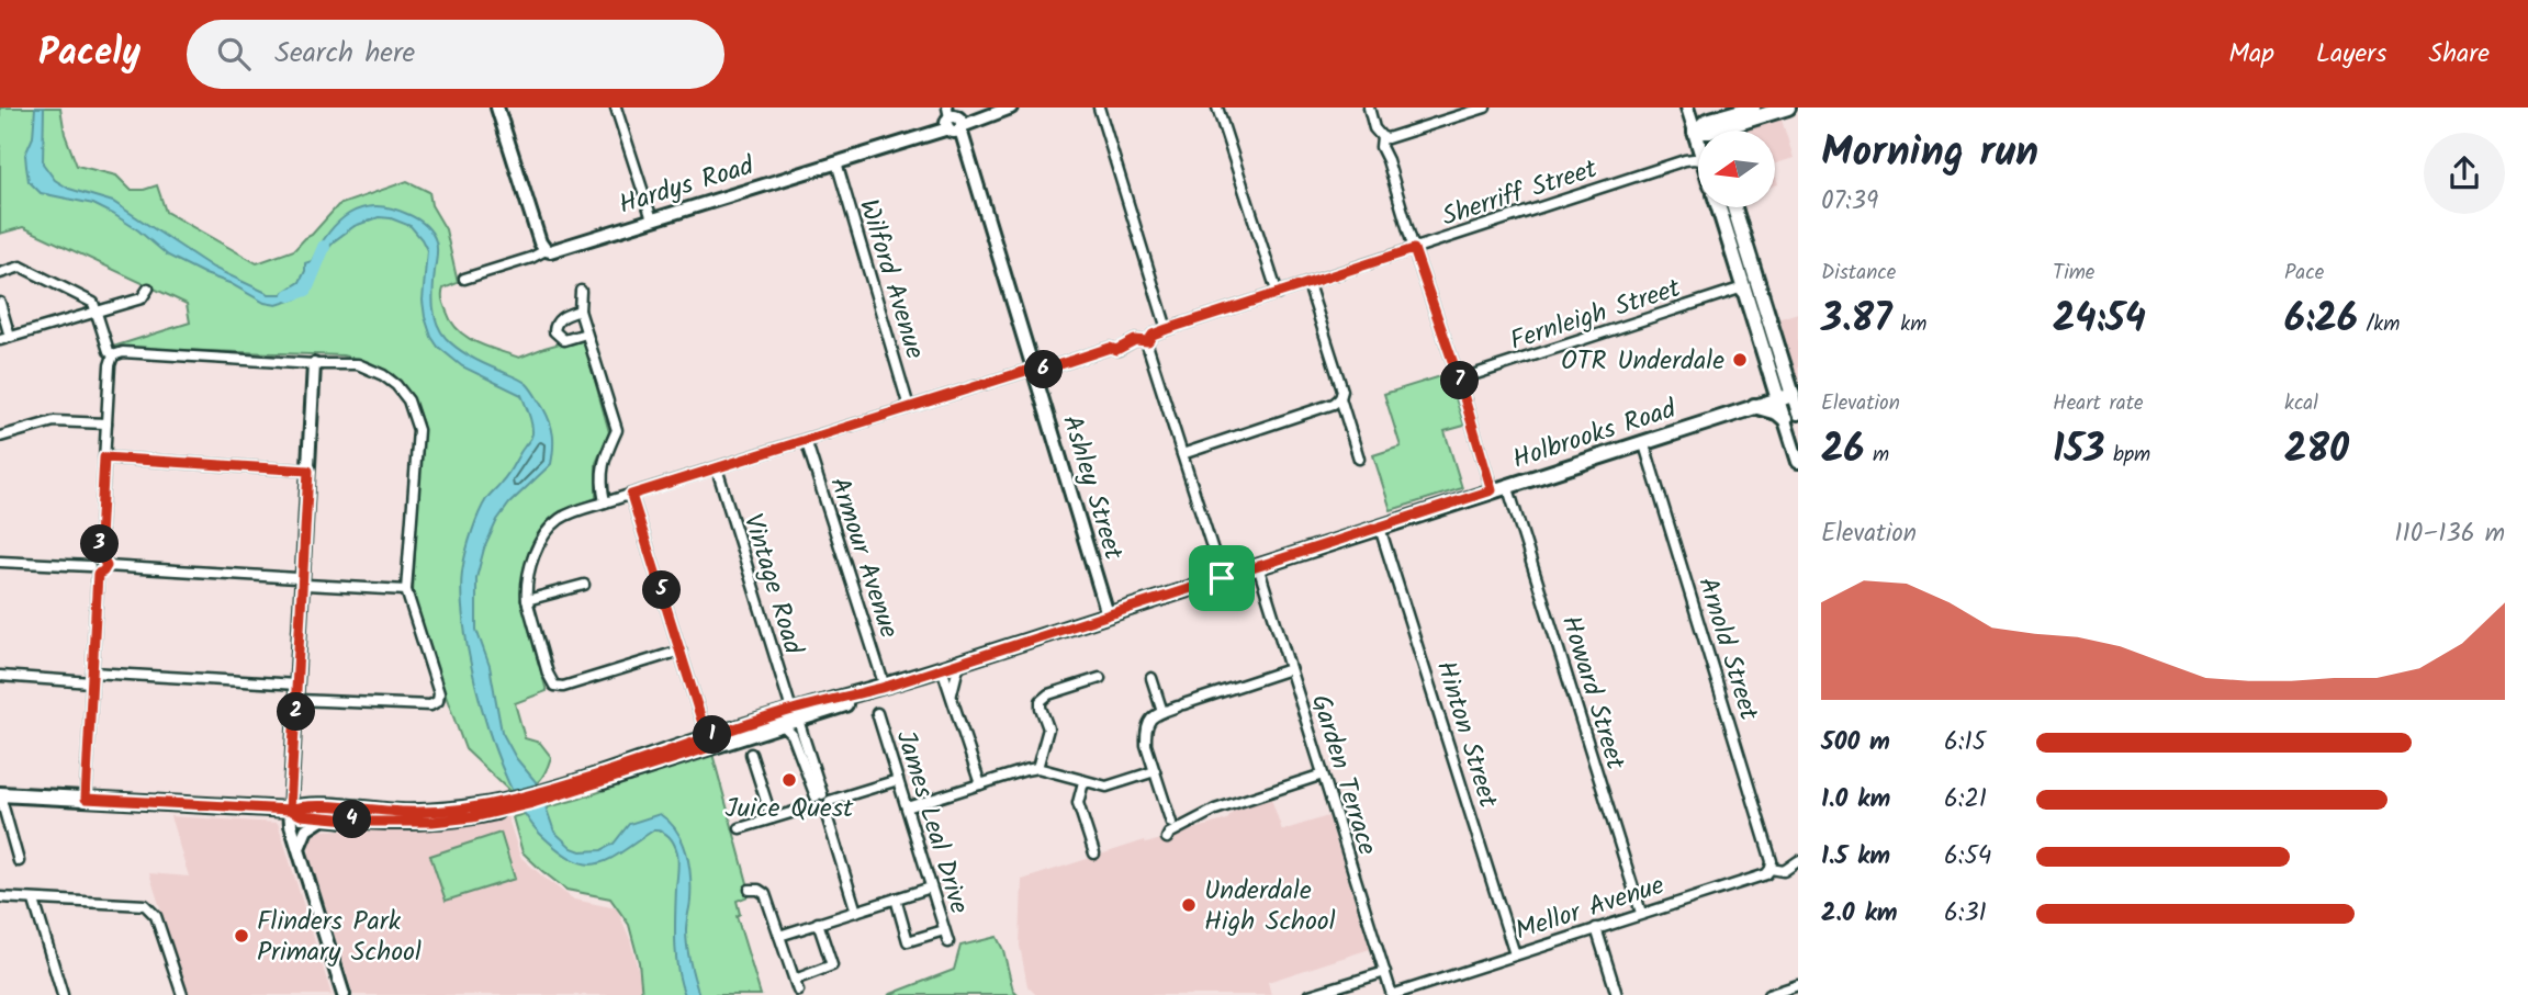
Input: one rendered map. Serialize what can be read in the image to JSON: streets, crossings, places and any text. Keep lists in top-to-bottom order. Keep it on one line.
{"streets":{"main road":["Holbrooks Road"],"street":["Hardys Road","Sherriff Street","Wilford Avenue","Fernleigh Street","Ashley Street","Armour Avenue","Vintage Road","Arnold Street","Howard Street","Hinton Street","Garden Terrace","James Leal Drive","Mellor Avenue"]},"crossings":[["Hardys Road","Wilford Avenue"],["Hardys Road","Ashley Street"],["Sherriff Street","Wilford Avenue"],["Sherriff Street","Ashley Street"],["Sherriff Street","Armour Avenue"],["Sherriff Street","Vintage Road"],["Holbrooks Road","Ashley Street"],["Holbrooks Road","Armour Avenue"],["Holbrooks Road","Vintage Road"],["Holbrooks Road","Arnold Street"],["Holbrooks Road","Howard Street"],["Holbrooks Road","Hinton Street"],["Holbrooks Road","Garden Terrace"],["Arnold Street","Mellor Avenue"],["Howard Street","Mellor Avenue"],["Hinton Street","Mellor Avenue"],["Garden Terrace","Mellor Avenue"]],"places":["OTR Underdale","Juice Quest","Underdale High School","Flinders Park Primary School"],"north":"left","page":{"header":"Pacely","search":"Search here","nav":["Map","Layers","Share"],"heading":["Morning run","07:39"],"stats":[["Distance","3.87 km"],["Time","24:54"],["Pace","6:26 /km"],["Elevation","26 m"],["Heart rate","153 bpm"],["kcal","280"]],"pins":["6","7","3","5","2","1","4"],"chart":["Elevation","110–136 m"],"list":[{"name":"500 m","note":"6:15"},{"name":"1.0 km","note":"6:21"},{"name":"1.5 km","note":"6:54"},{"name":"2.0 km","note":"6:31"}]}}
